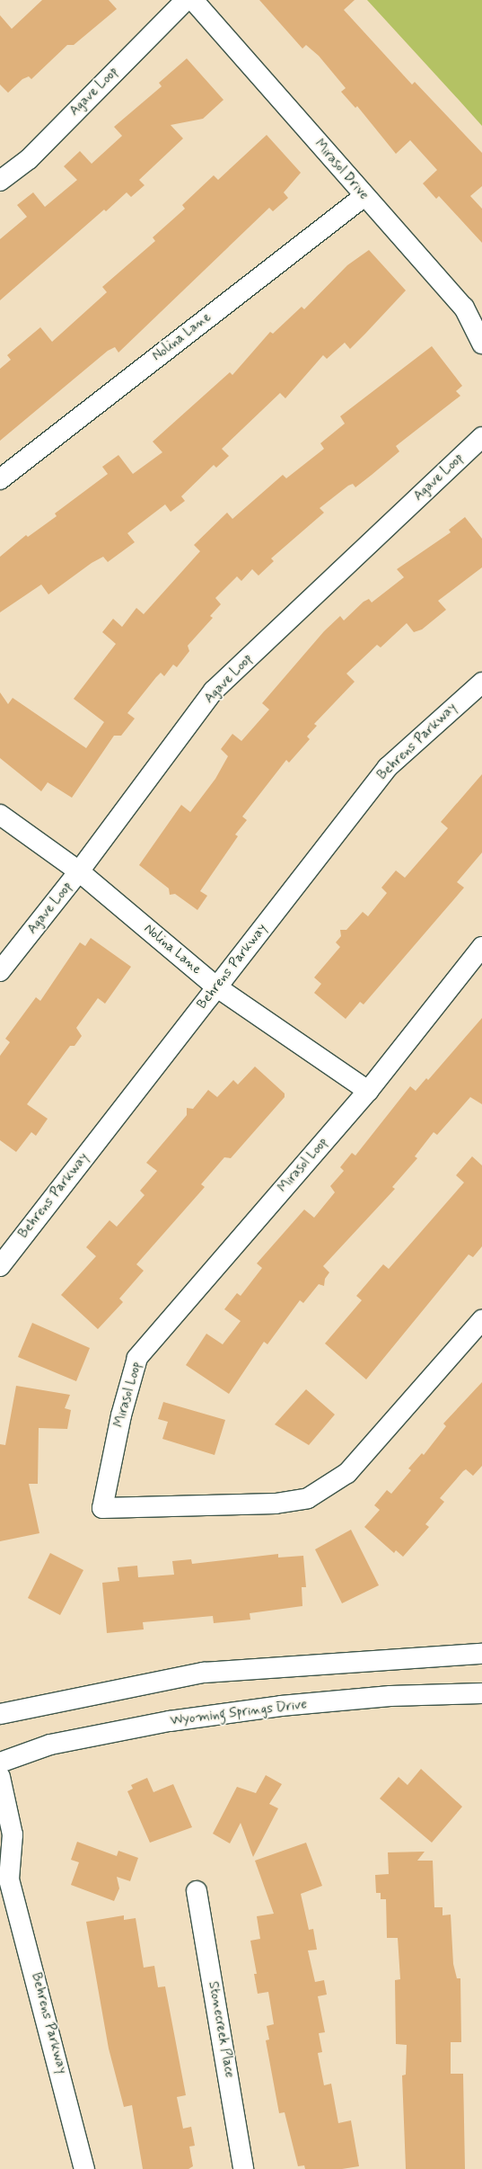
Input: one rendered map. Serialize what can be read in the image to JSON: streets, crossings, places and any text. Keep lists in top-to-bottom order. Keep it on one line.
{"streets":{"street":["Agave Loop","Mirasol Drive","Nolina Lane","Behrens Parkway","Mirasol Loop","Wyoming Springs Drive","Stonecreek Place"]},"crossings":[["Agave Loop","Nolina Lane"],["Mirasol Drive","Nolina Lane"],["Nolina Lane","Behrens Parkway"],["Nolina Lane","Mirasol Loop"]]}
